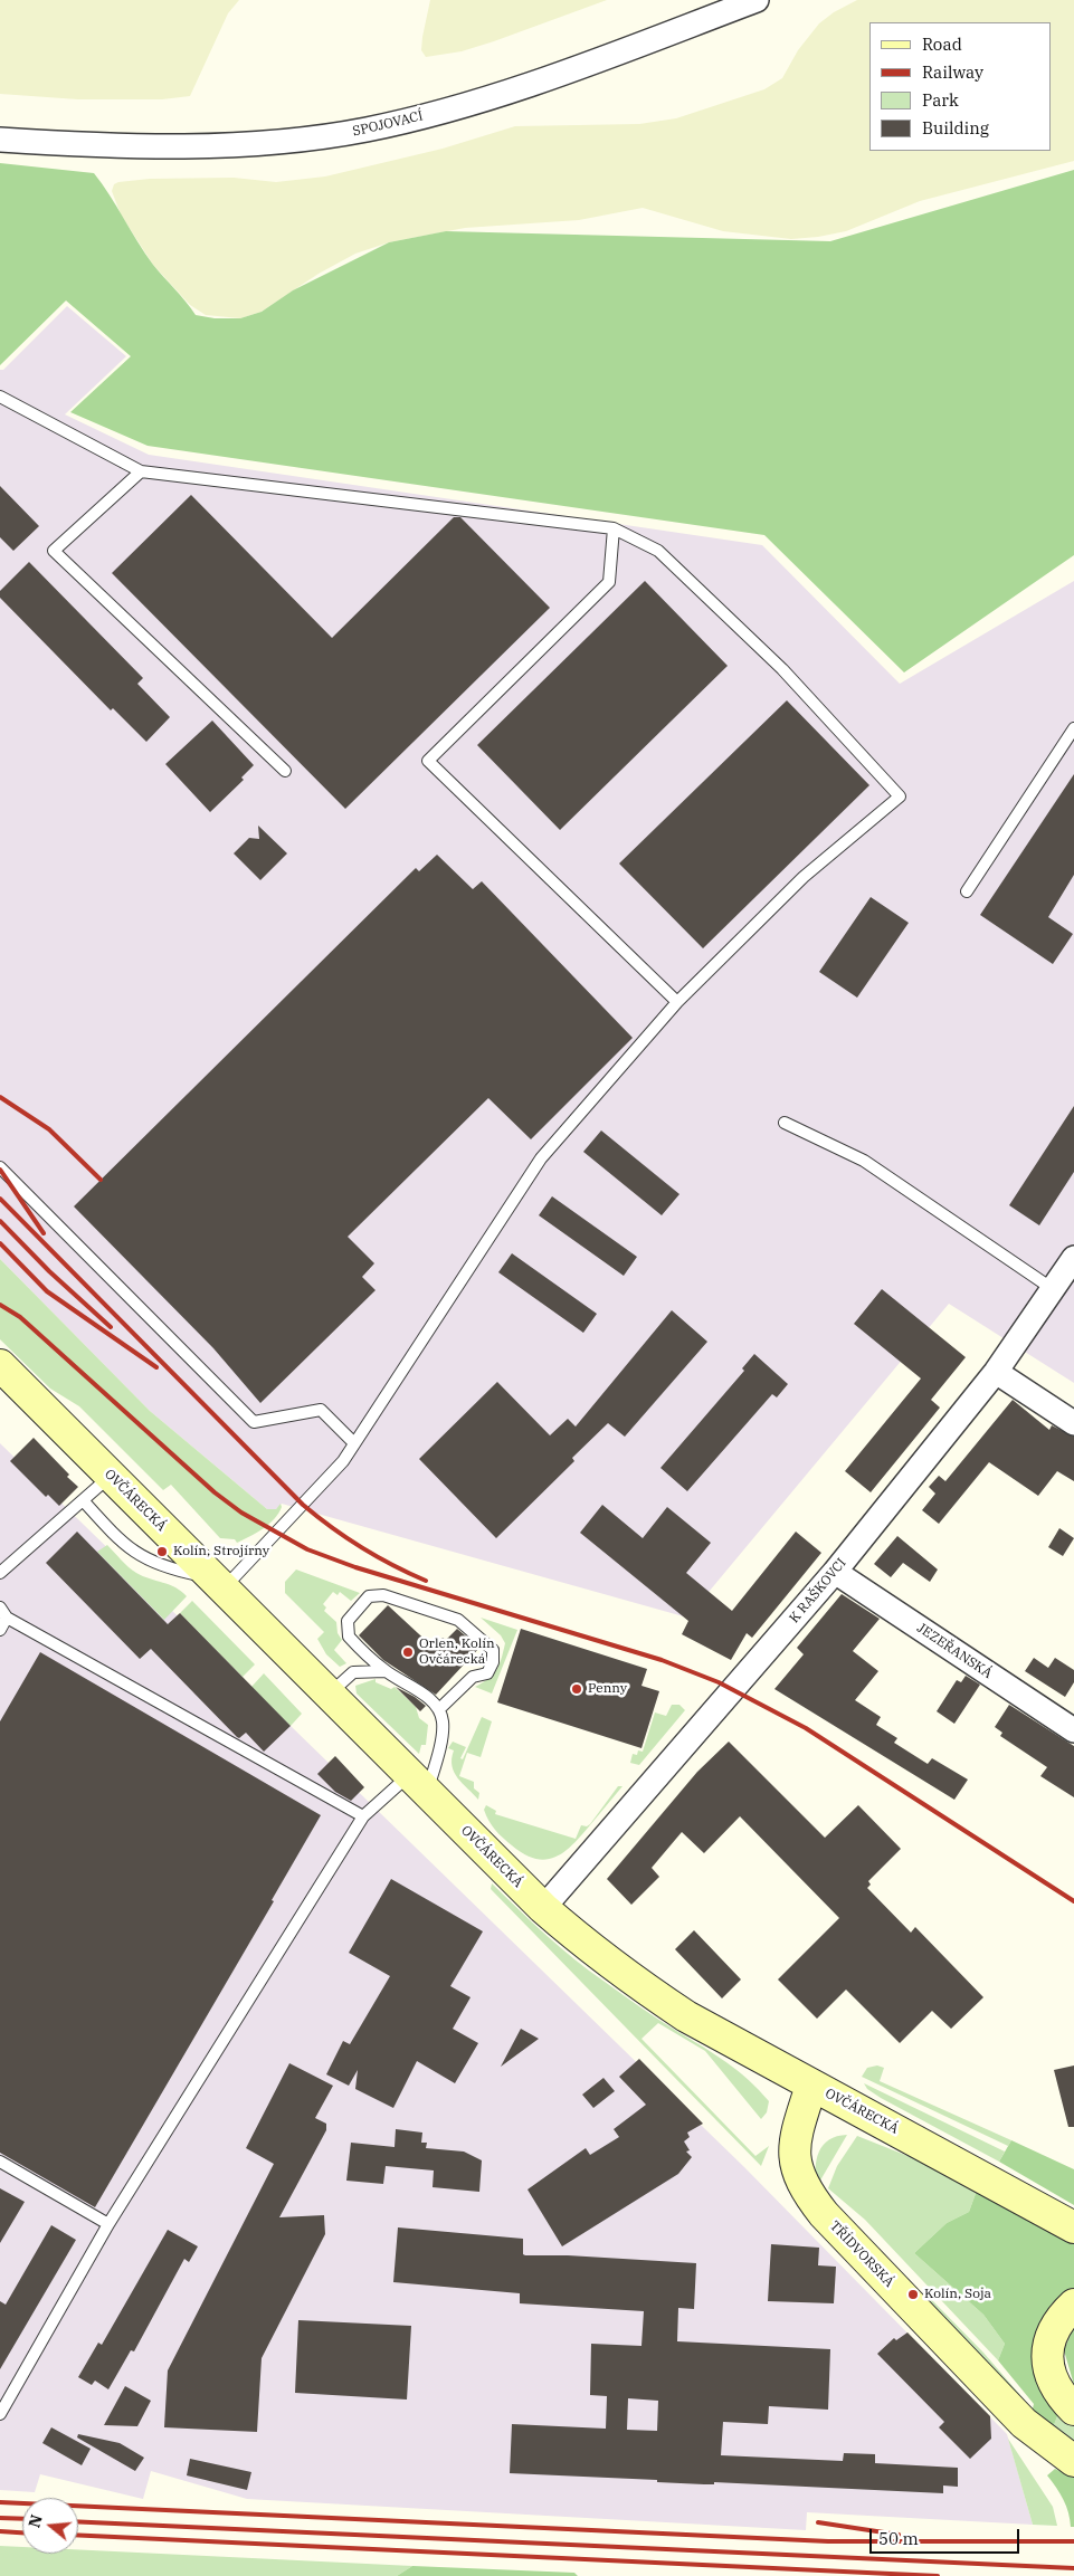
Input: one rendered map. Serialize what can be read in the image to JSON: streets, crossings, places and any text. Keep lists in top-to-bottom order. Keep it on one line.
{"streets":{"main road":["OVČÁRECKÁ","TŘÍDVORSKÁ"],"street":["SPOJOVACÍ","K RAŠKOVCI","JEZEŘANSKÁ"]},"crossings":[["OVČÁRECKÁ","K RAŠKOVCI"],["OVČÁRECKÁ","TŘÍDVORSKÁ"],["K RAŠKOVCI","JEZEŘANSKÁ"]],"places":["Kolín, Strojírny","Orlen, Kolín Ovčárecká","Penny","Kolín, Soja"],"legend":["Road","Railway","Park","Building"],"scale_bar":"50 m","north":"left"}
